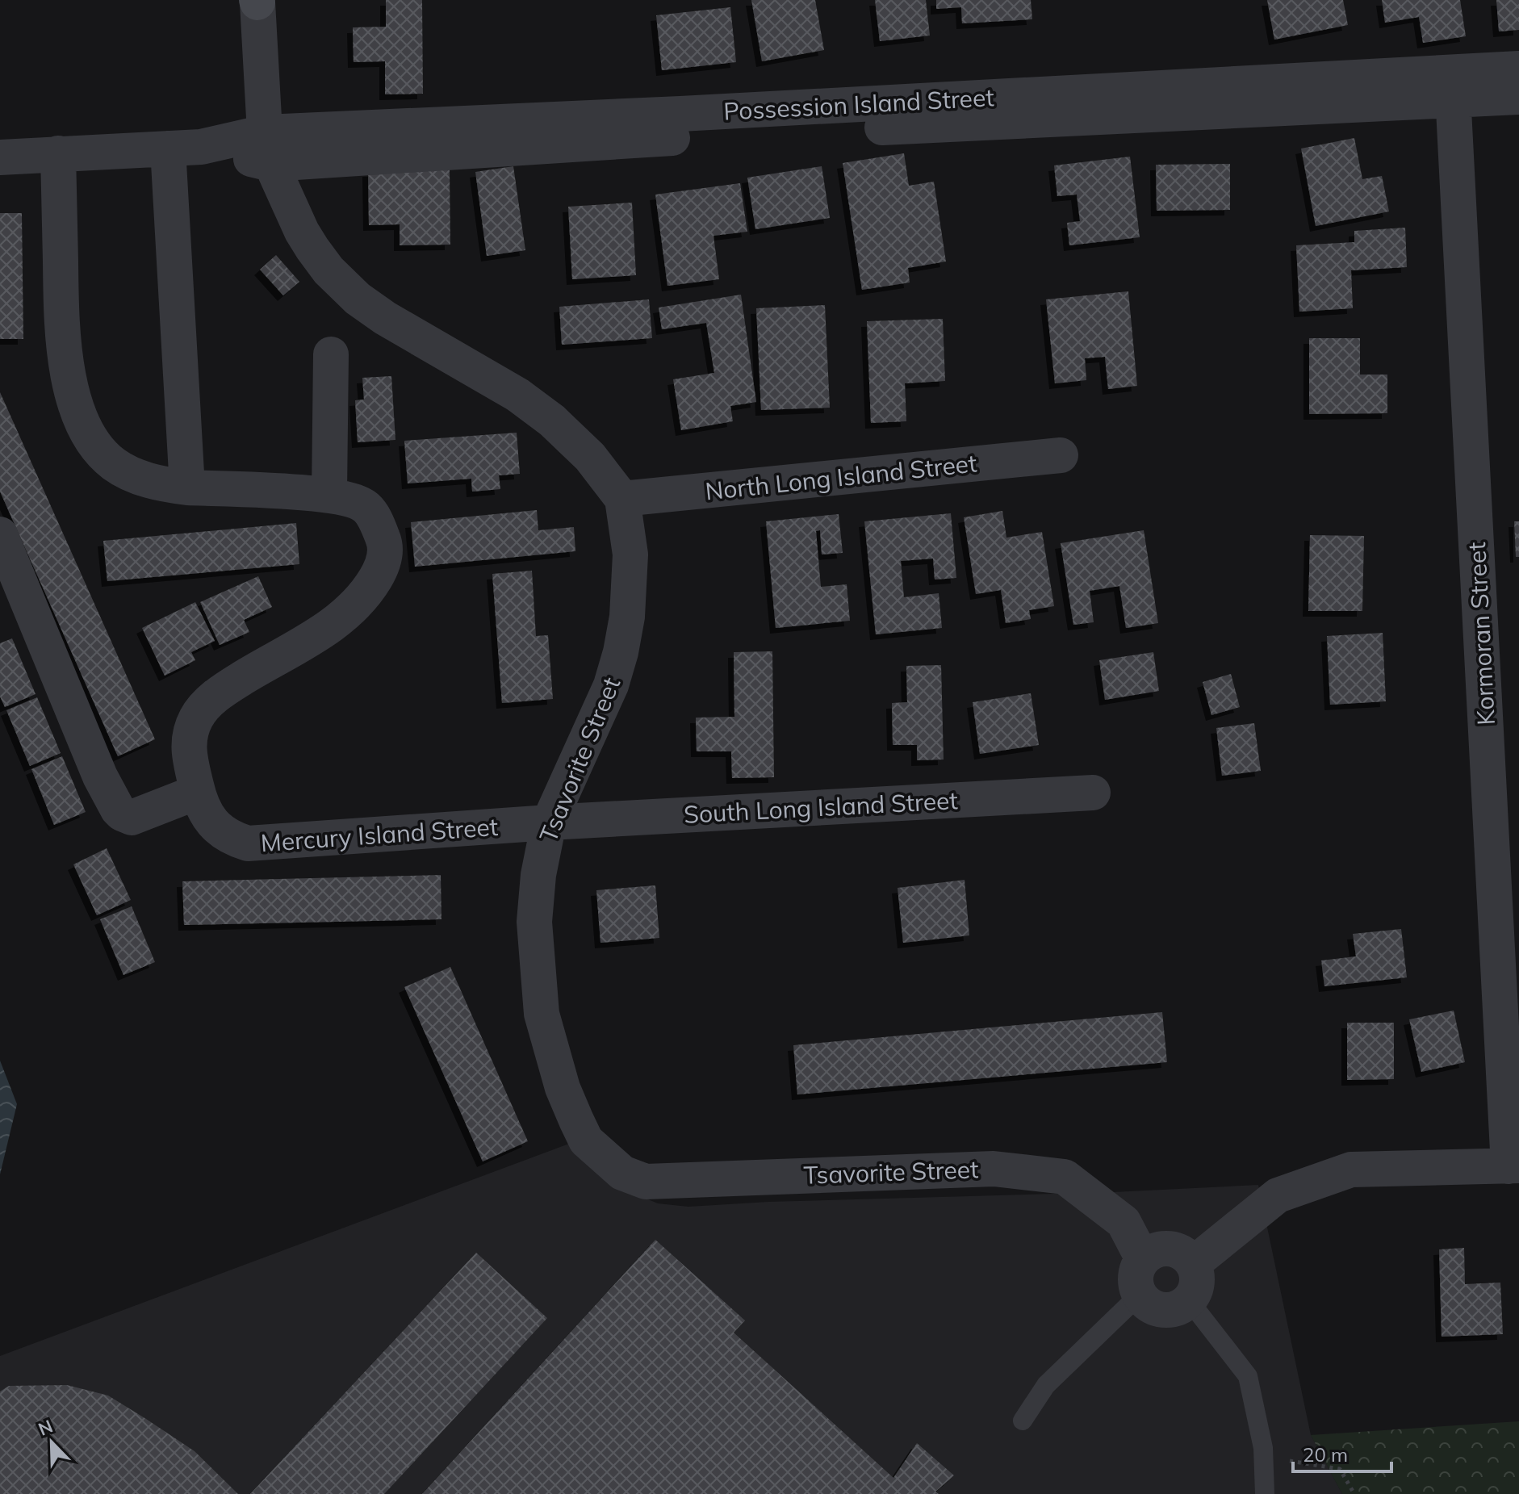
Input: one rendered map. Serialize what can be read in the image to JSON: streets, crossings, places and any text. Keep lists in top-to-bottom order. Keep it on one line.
{"streets":{"street":["Possession Island Street","North Long Island Street","Kormoran Street","Tsavorite Street","South Long Island Street","Mercury Island Street"]},"crossings":[["Possession Island Street","Kormoran Street"],["Possession Island Street","Tsavorite Street"],["Possession Island Street","Mercury Island Street"],["North Long Island Street","Tsavorite Street"],["Tsavorite Street","South Long Island Street"],["Tsavorite Street","Mercury Island Street"],["South Long Island Street","Mercury Island Street"]],"scale_bar":"20 m","north":"top left"}
